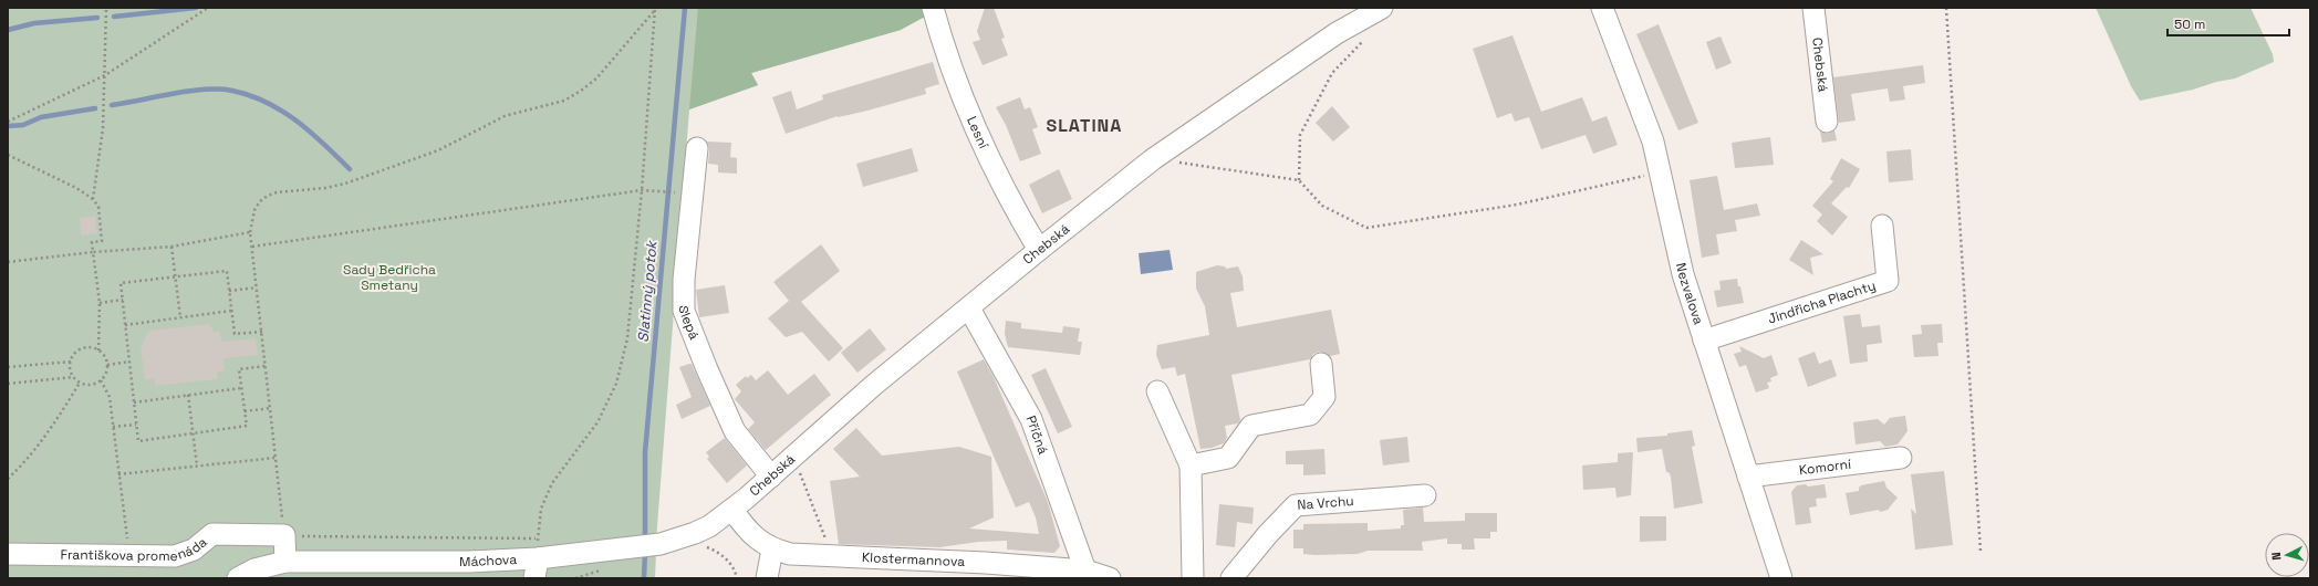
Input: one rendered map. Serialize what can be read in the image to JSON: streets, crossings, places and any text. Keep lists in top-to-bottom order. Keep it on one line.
{"streets":{"street":["Chebská","Lesní","Nezvalova","Jindřicha Plachty","Slepá","Příčná","Komorní","Na Vrchu","Františkova promenáda","Klostermannova","Máchova"]},"crossings":[["Chebská","Lesní"],["Chebská","Slepá"],["Chebská","Příčná"],["Chebská","Klostermannova"],["Chebská","Máchova"],["Nezvalova","Jindřicha Plachty"],["Nezvalova","Komorní"],["Příčná","Klostermannova"],["Klostermannova","Máchova"]],"districts":["SLATINA"],"water":["Slatinný potok"],"parks":["Sady Bedřicha Smetany"],"scale_bar":"50 m","north":"left"}
